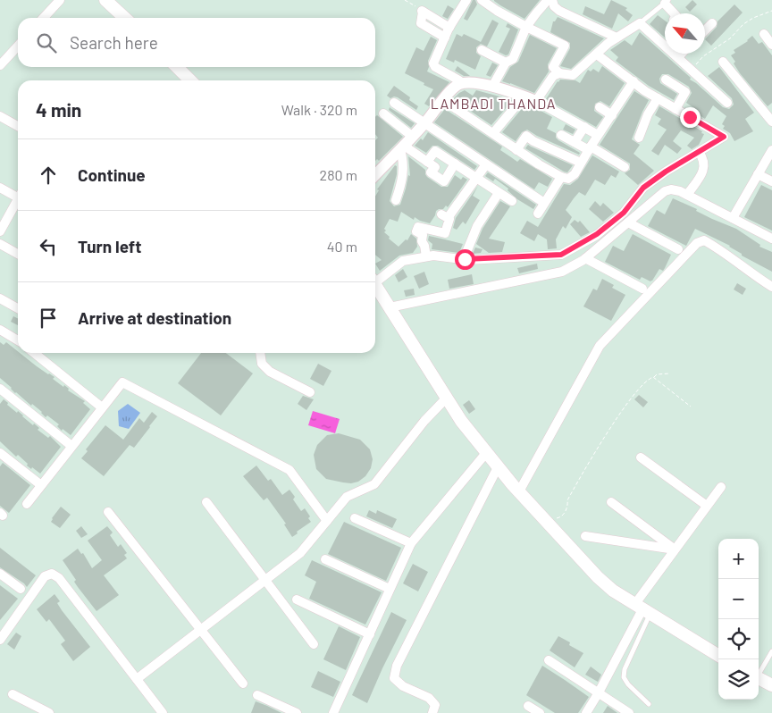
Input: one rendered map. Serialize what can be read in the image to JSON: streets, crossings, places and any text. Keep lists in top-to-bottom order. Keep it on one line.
{"districts":["LAMBADI THANDA"],"north":"top left","page":{"search":"Search here","heading":["4 min","Walk · 320 m"],"list":[["Continue","280 m"],["Turn left","40 m"],"Arrive at destination"],"map_buttons":["+","−"]}}
